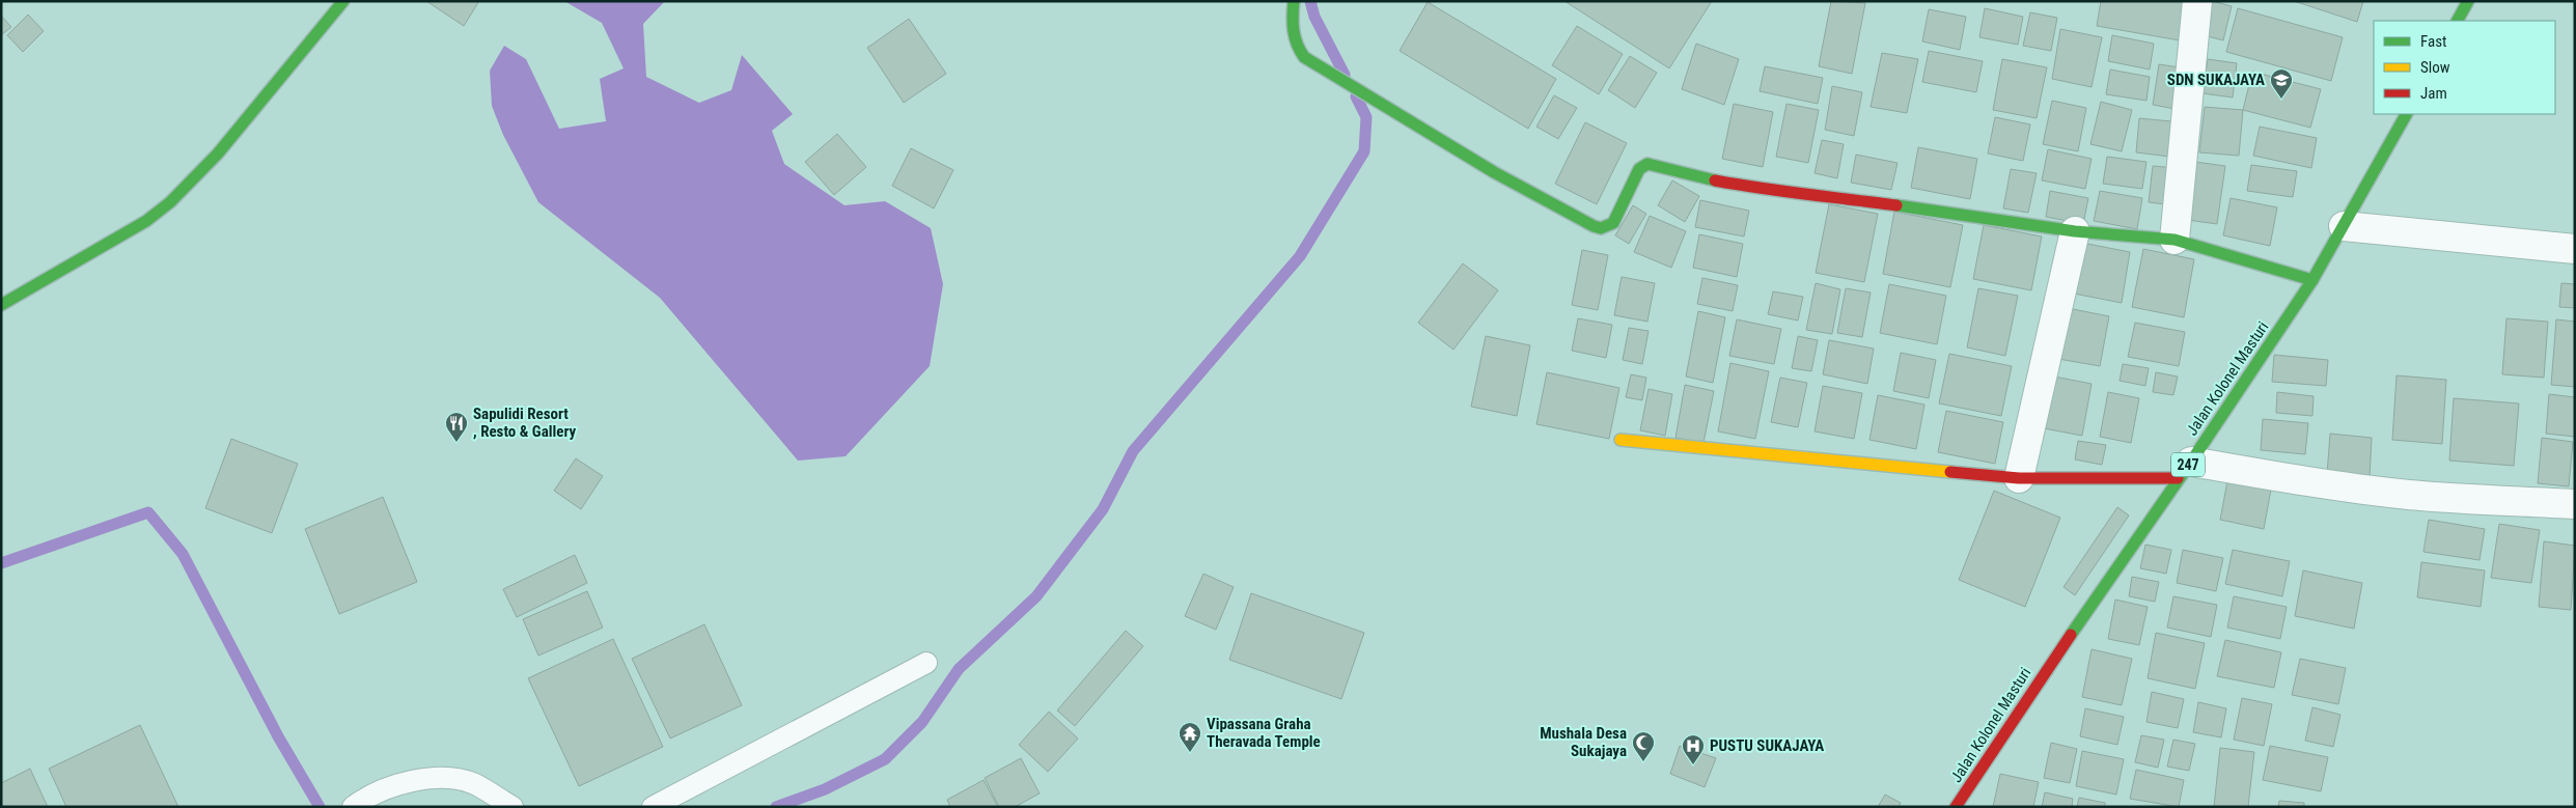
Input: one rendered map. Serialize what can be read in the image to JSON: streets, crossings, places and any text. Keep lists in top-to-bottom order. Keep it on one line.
{"streets":{"street":["Jalan Kolonel Masturi","247"]},"places":{"school or university":["SDN SUKAJAYA"],"restaurant":["Sapulidi Resort , Resto & Gallery"],"temple":["Vipassana Graha Theravada Temple"],"mosque":["Mushala Desa Sukajaya"],"hospital":["PUSTU SUKAJAYA"]},"legend":["Fast","Slow","Jam"]}
